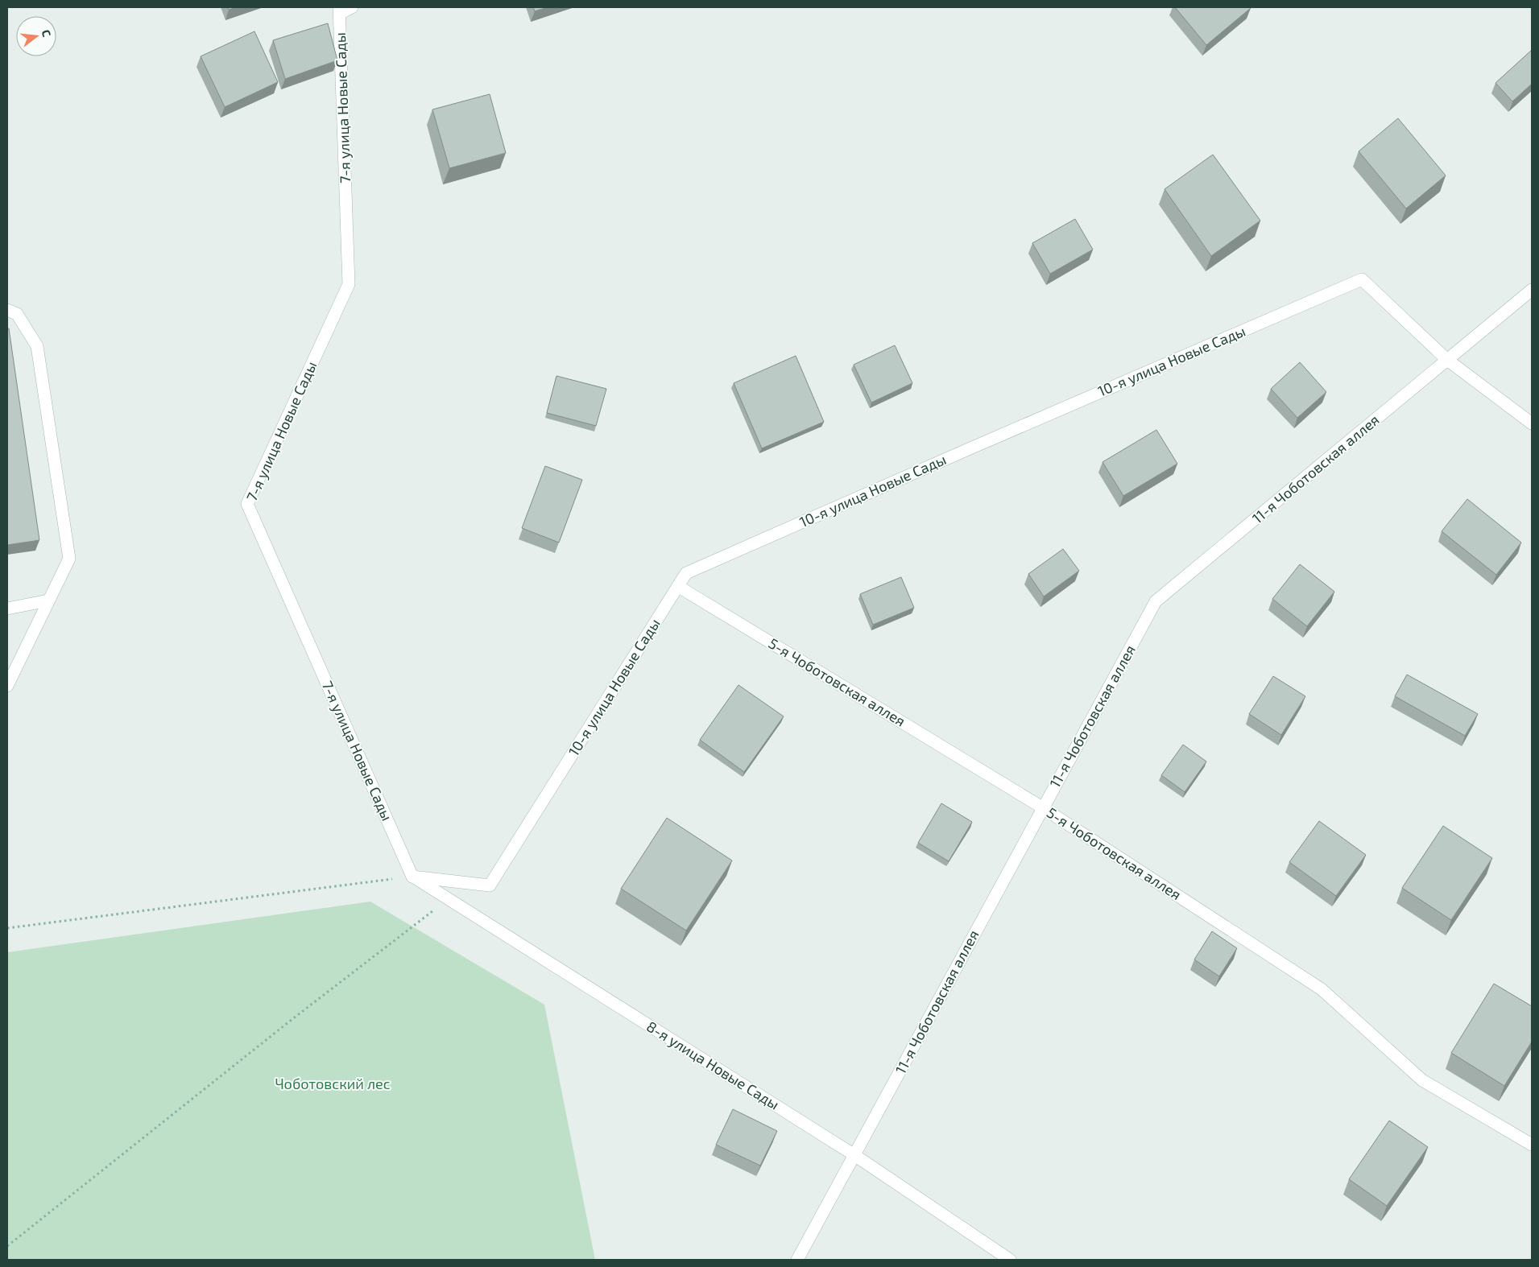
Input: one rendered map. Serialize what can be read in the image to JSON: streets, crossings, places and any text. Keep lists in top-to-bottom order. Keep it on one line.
{"streets":{"street":["7-я улица Новые Сады","10-я улица Новые Сады","11-я Чоботовская аллея","5-я Чоботовская аллея","8-я улица Новые Сады"]},"crossings":[["7-я улица Новые Сады","10-я улица Новые Сады"],["7-я улица Новые Сады","8-я улица Новые Сады"],["10-я улица Новые Сады","11-я Чоботовская аллея"],["10-я улица Новые Сады","5-я Чоботовская аллея"],["10-я улица Новые Сады","8-я улица Новые Сады"],["11-я Чоботовская аллея","5-я Чоботовская аллея"],["11-я Чоботовская аллея","8-я улица Новые Сады"]],"parks":["Чоботовский лес"],"north":"right"}
